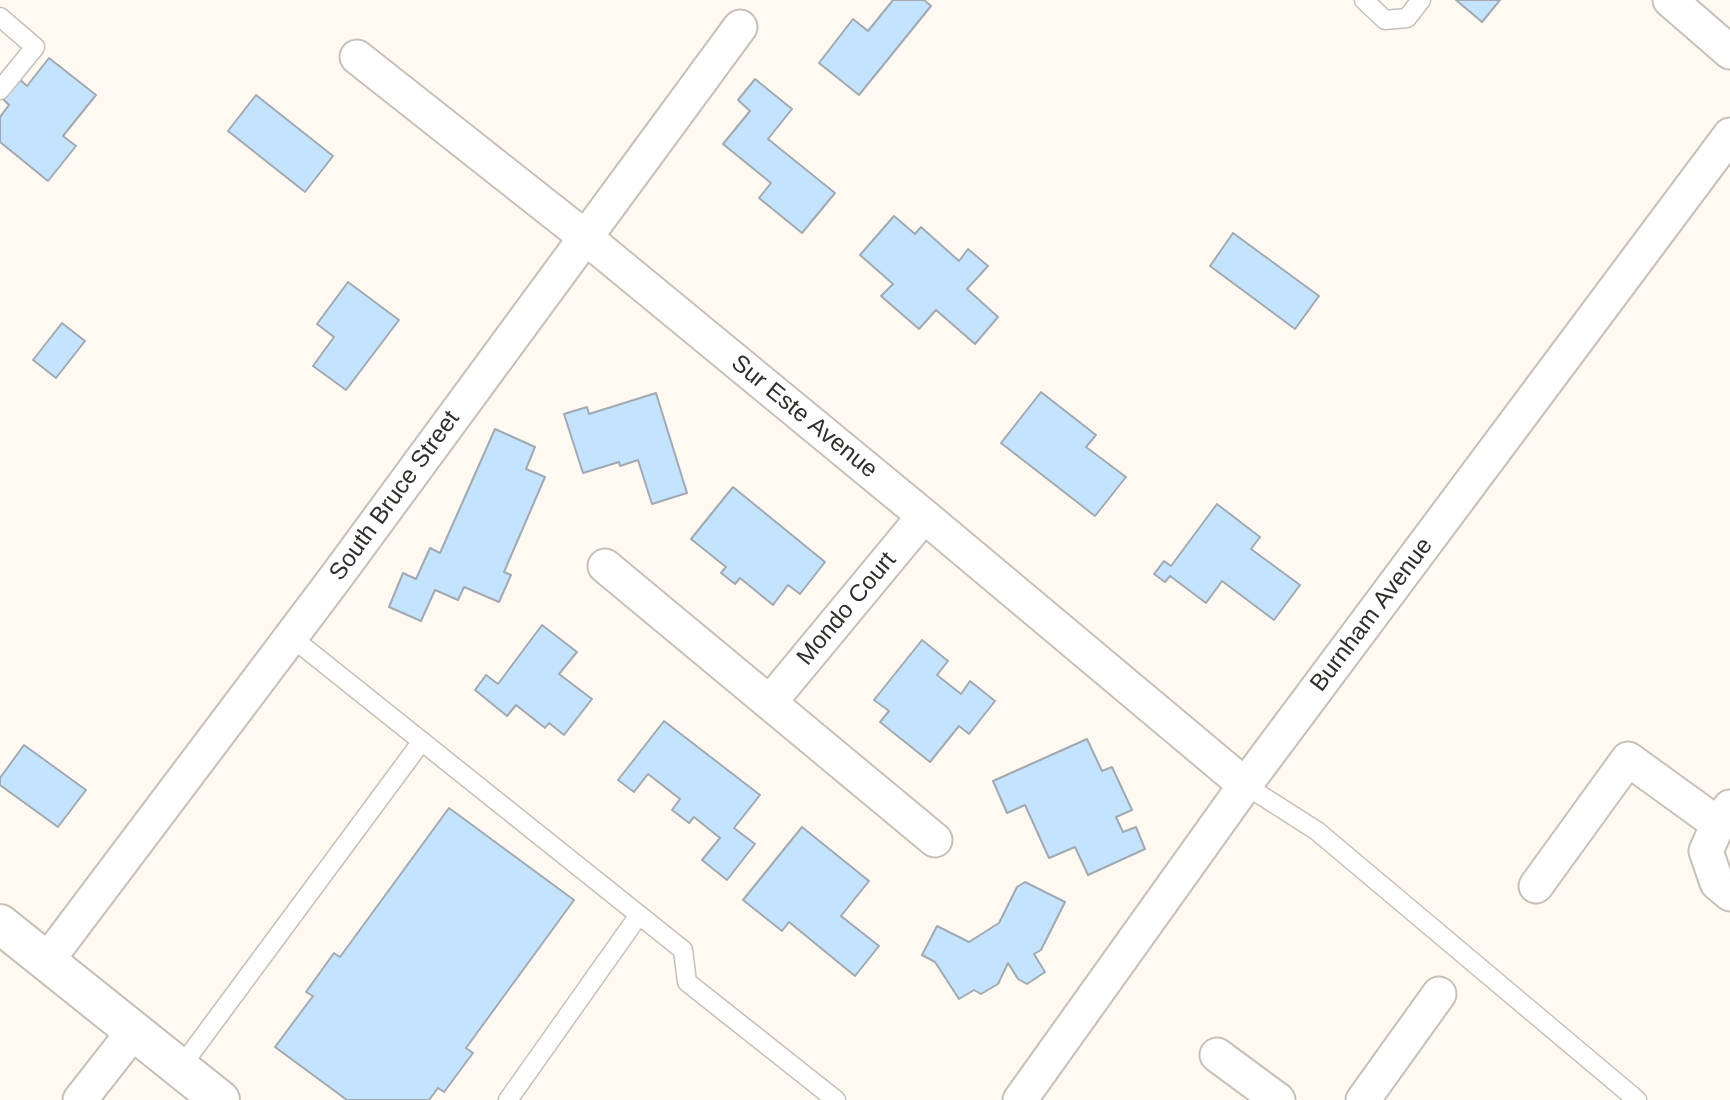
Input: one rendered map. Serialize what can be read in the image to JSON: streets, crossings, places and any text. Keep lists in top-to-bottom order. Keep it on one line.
{"streets":{"street":["Sur Este Avenue","South Bruce Street","Mondo Court","Burnham Avenue"]},"crossings":[["Sur Este Avenue","South Bruce Street"],["Sur Este Avenue","Mondo Court"],["Sur Este Avenue","Burnham Avenue"]]}
